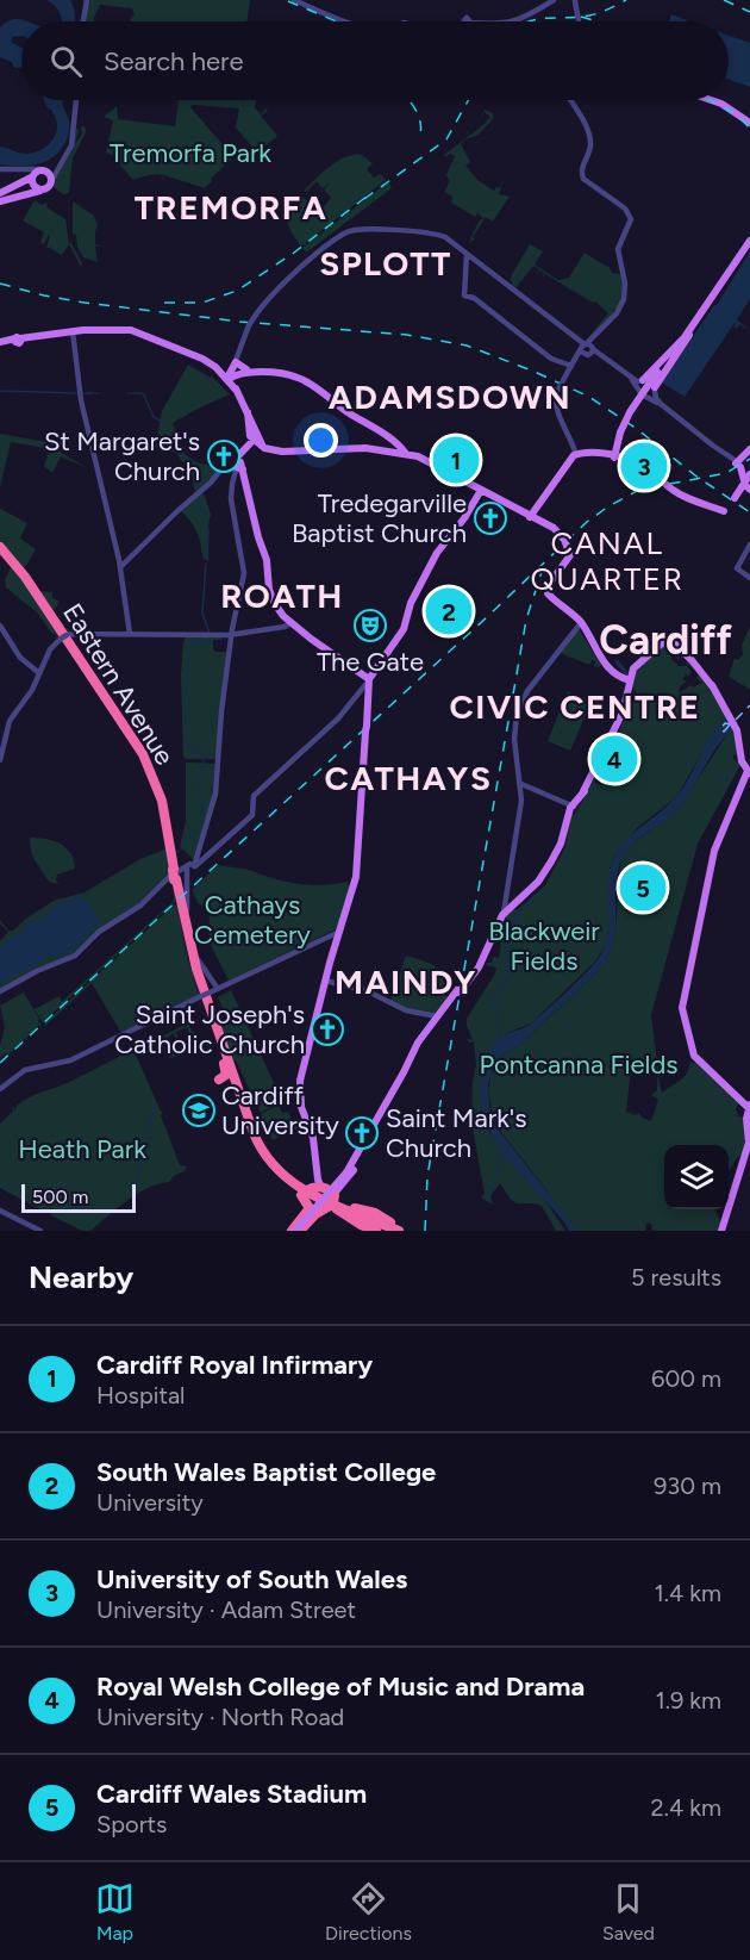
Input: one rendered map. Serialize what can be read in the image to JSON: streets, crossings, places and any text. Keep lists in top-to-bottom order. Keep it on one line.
{"streets":{"highway":["Eastern Avenue"]},"districts":["TREMORFA","SPLOTT","ADAMSDOWN","CANAL QUARTER","ROATH","Cardiff","CIVIC CENTRE","CATHAYS","MAINDY"],"parks":["Tremorfa Park","Cathays Cemetery","Blackweir Fields","Pontcanna Fields","Heath Park"],"places":{"church":["St Margaret's Church","Tredegarville Baptist Church","Saint Joseph's Catholic Church","Saint Mark's Church"],"theatre":["The Gate"],"school or university":["Cardiff University"]},"scale_bar":"500 m","page":{"search":"Search here","pins":["1","3","2","4","5"],"scale":"500 m","heading":["Nearby","5 results"],"list":[{"mark":"1","name":"Cardiff Royal Infirmary","note":"Hospital","value":"600 m"},{"mark":"2","name":"South Wales Baptist College","note":"University","value":"930 m"},{"mark":"3","name":"University of South Wales","note":"University · Adam Street","value":"1.4 km"},{"mark":"4","name":"Royal Welsh College of Music and Drama","note":"University · North Road","value":"1.9 km"},{"mark":"5","name":"Cardiff Wales Stadium","note":"Sports","value":"2.4 km"}],"nav":["Map","Directions","Saved"]}}
